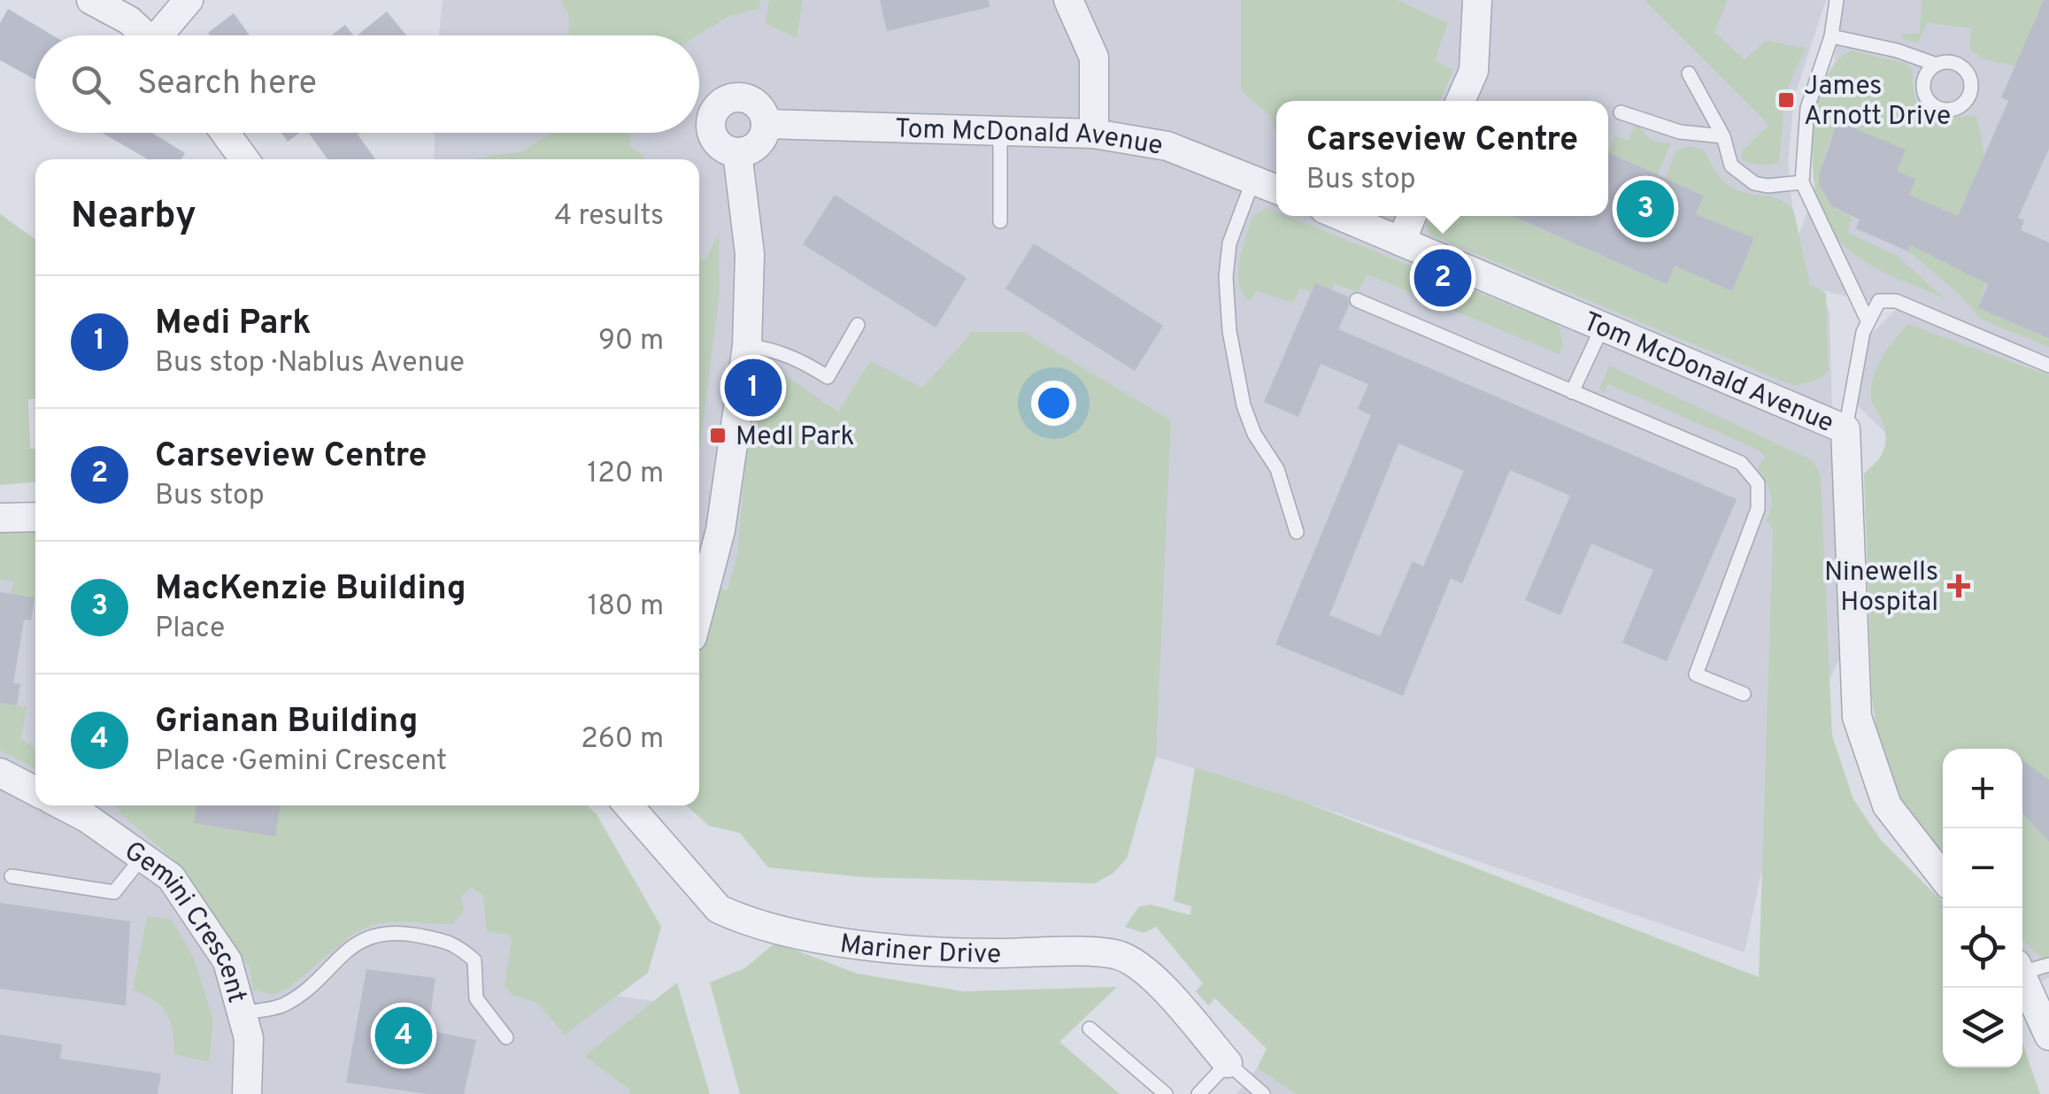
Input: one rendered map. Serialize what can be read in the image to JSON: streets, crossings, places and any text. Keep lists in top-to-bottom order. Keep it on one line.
{"streets":{"street":["Tom McDonald Avenue","Gemini Crescent","Mariner Drive"]},"places":{"transit":["James Arnott Drive","Medl Park"],"health":["Ninewells Hospital"]},"page":{"search":"Search here","popup":["Carseview Centre","Bus stop"],"heading":["Nearby","4 results"],"pins":["3","2","1","4"],"list":[{"mark":"1","name":"Medi Park","note":"Bus stop · Nablus Avenue","value":"90 m"},{"mark":"2","name":"Carseview Centre","note":"Bus stop","value":"120 m"},{"mark":"3","name":"MacKenzie Building","note":"Place","value":"180 m"},{"mark":"4","name":"Grianan Building","note":"Place · Gemini Crescent","value":"260 m"}],"map_buttons":["+","−"]}}
